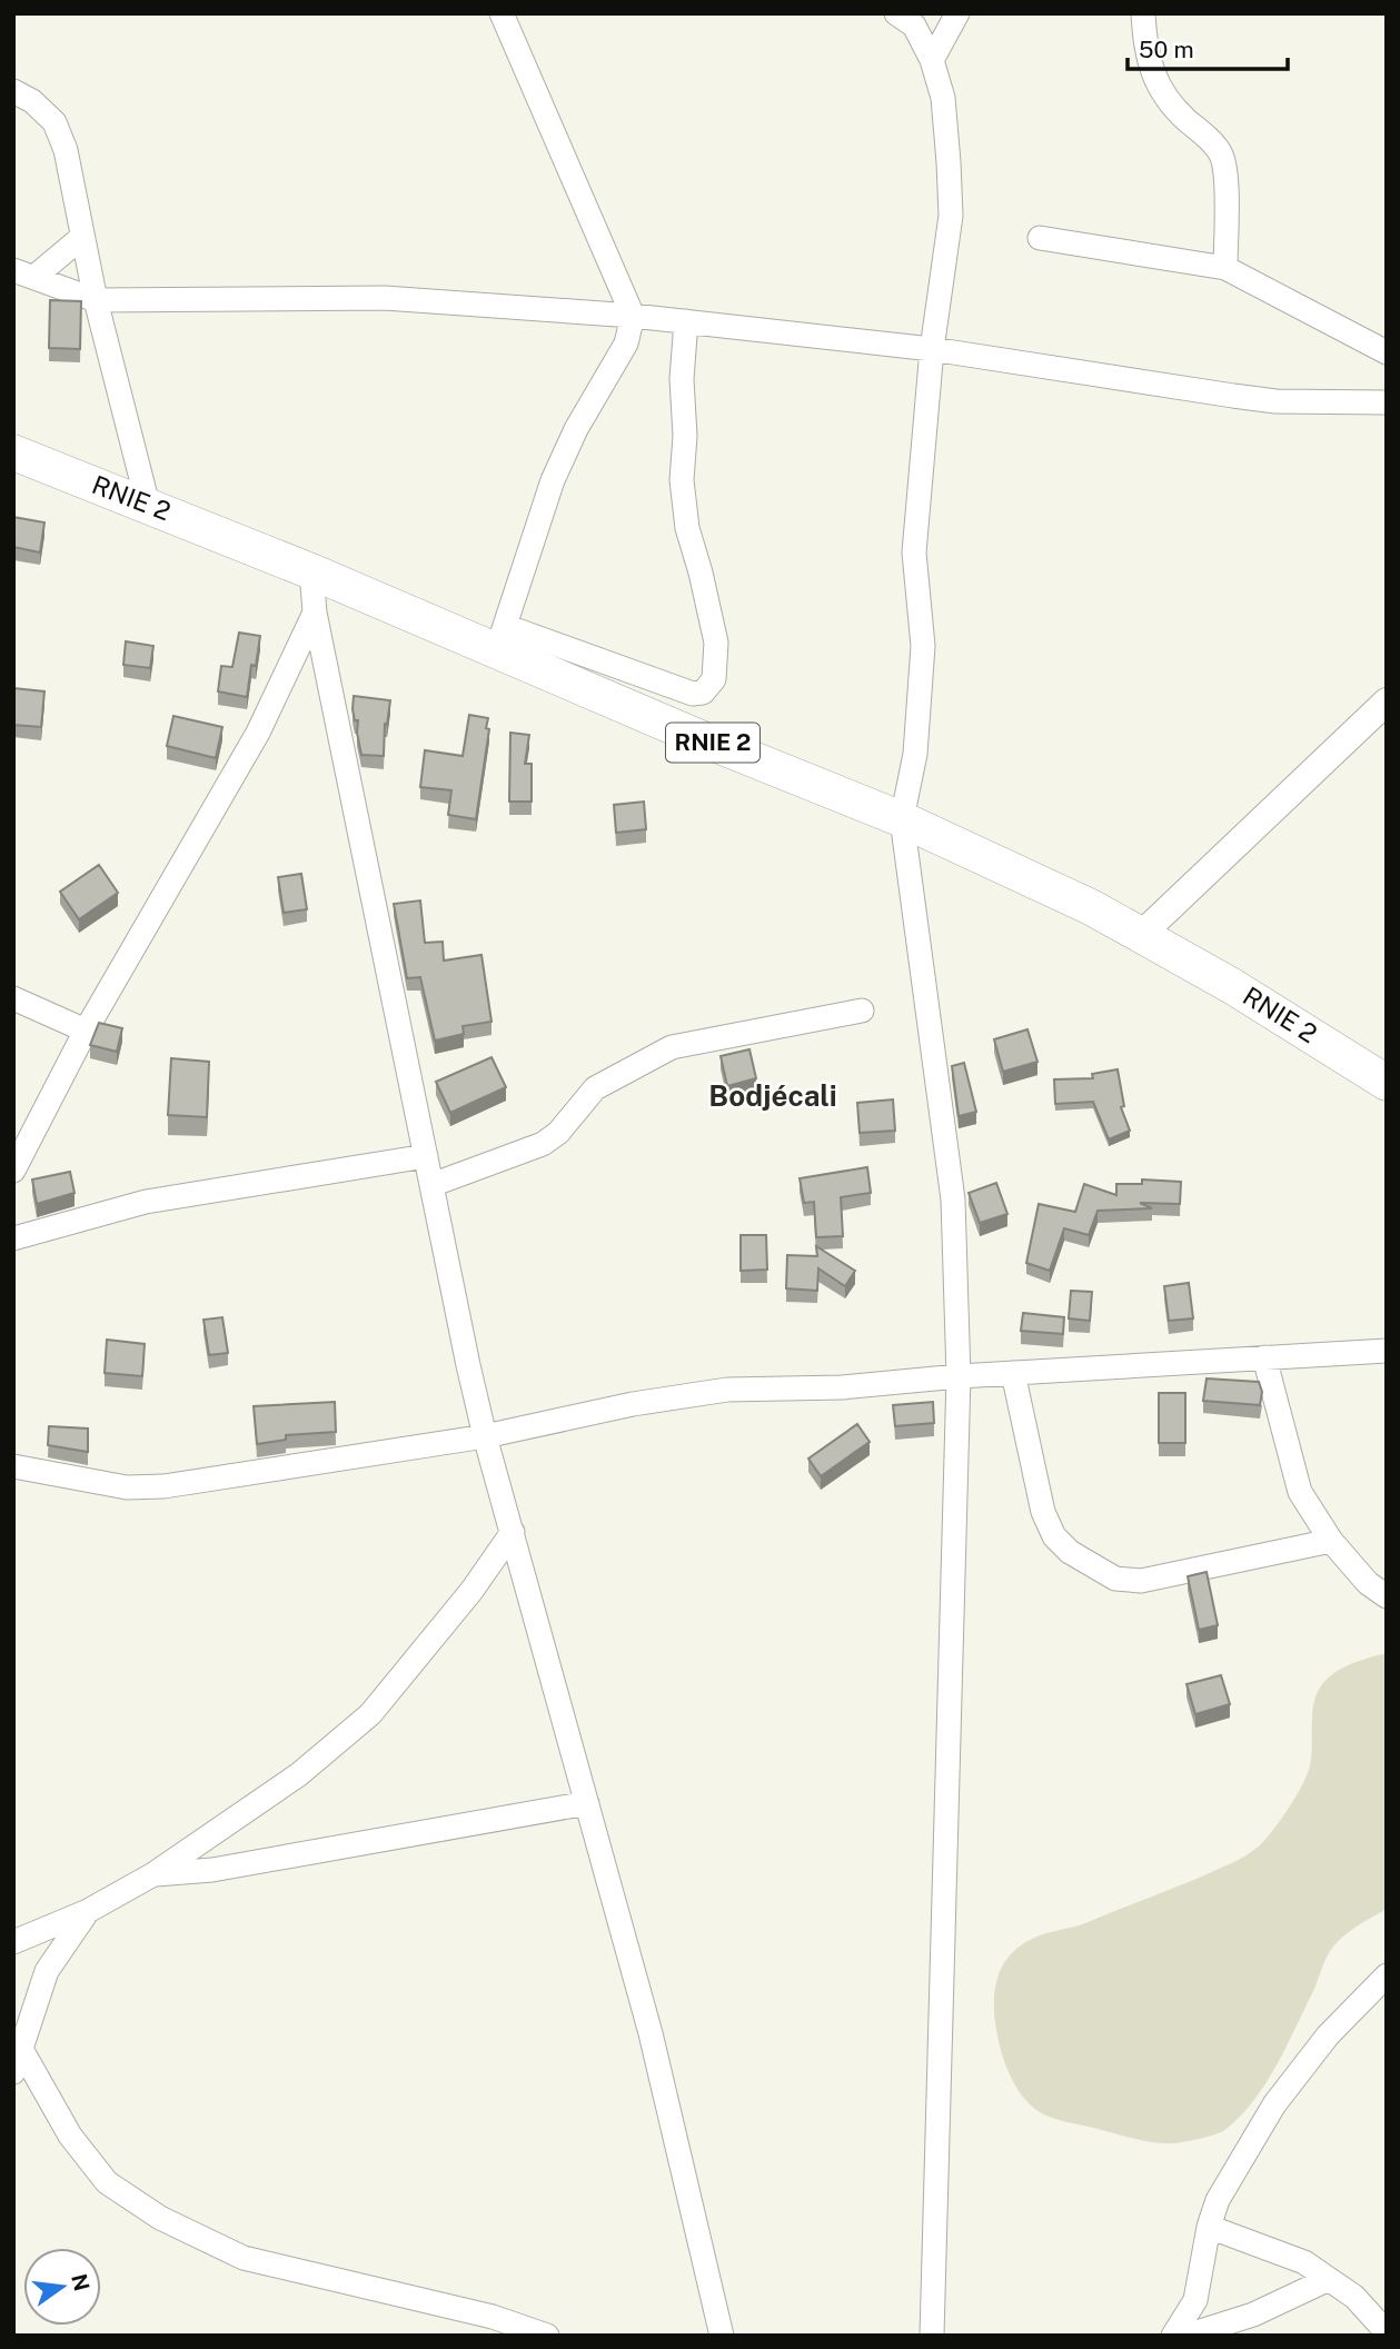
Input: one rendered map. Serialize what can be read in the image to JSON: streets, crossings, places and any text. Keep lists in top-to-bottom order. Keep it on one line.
{"streets":{"main road":["RNIE 2"]},"districts":["Bodjécali"],"scale_bar":"50 m","north":"right"}
